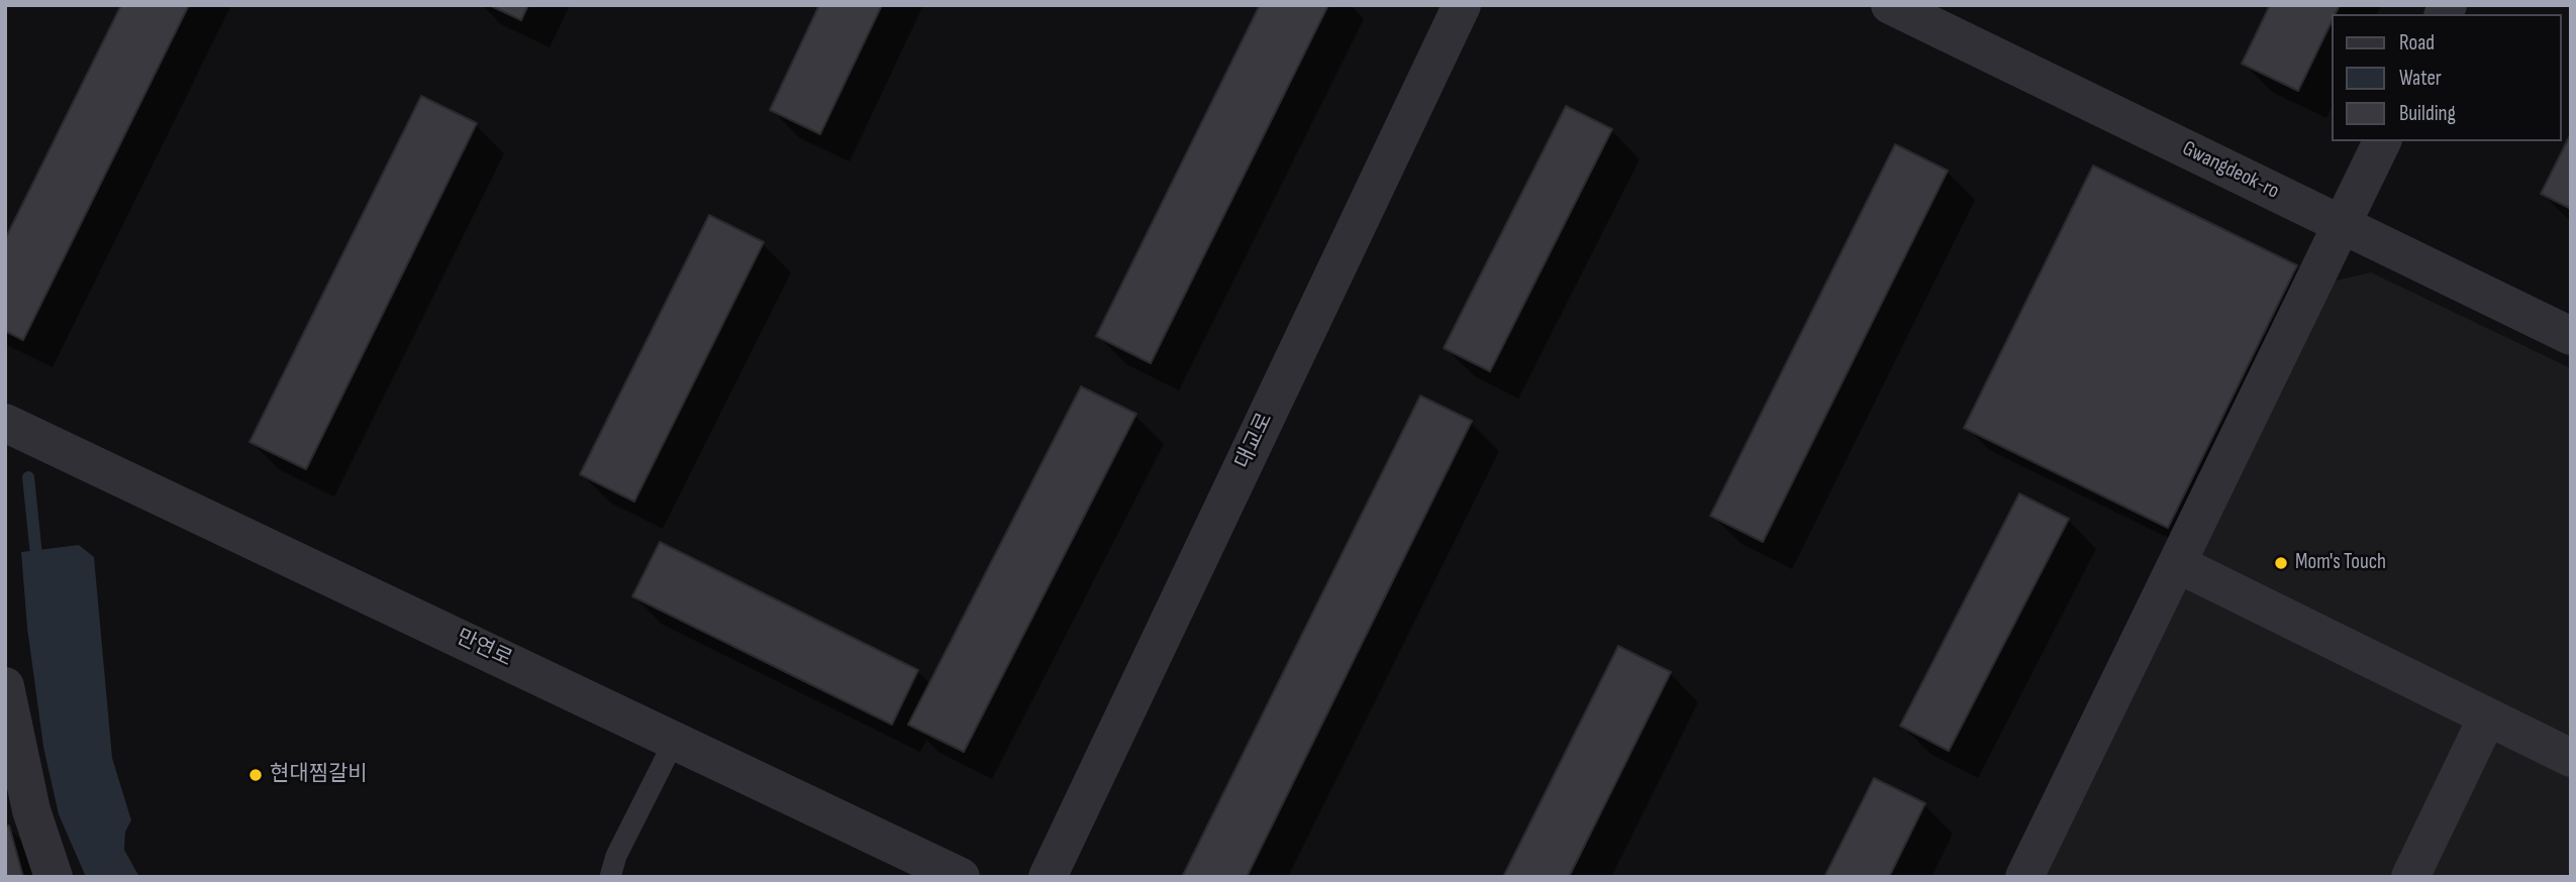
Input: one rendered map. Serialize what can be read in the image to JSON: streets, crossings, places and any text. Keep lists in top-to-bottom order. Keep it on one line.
{"streets":{"street":["Gwangdeok-ro","대교로","만연로"]},"places":["Mom's Touch","현대찜갈비"],"legend":["Road","Water","Building"]}
